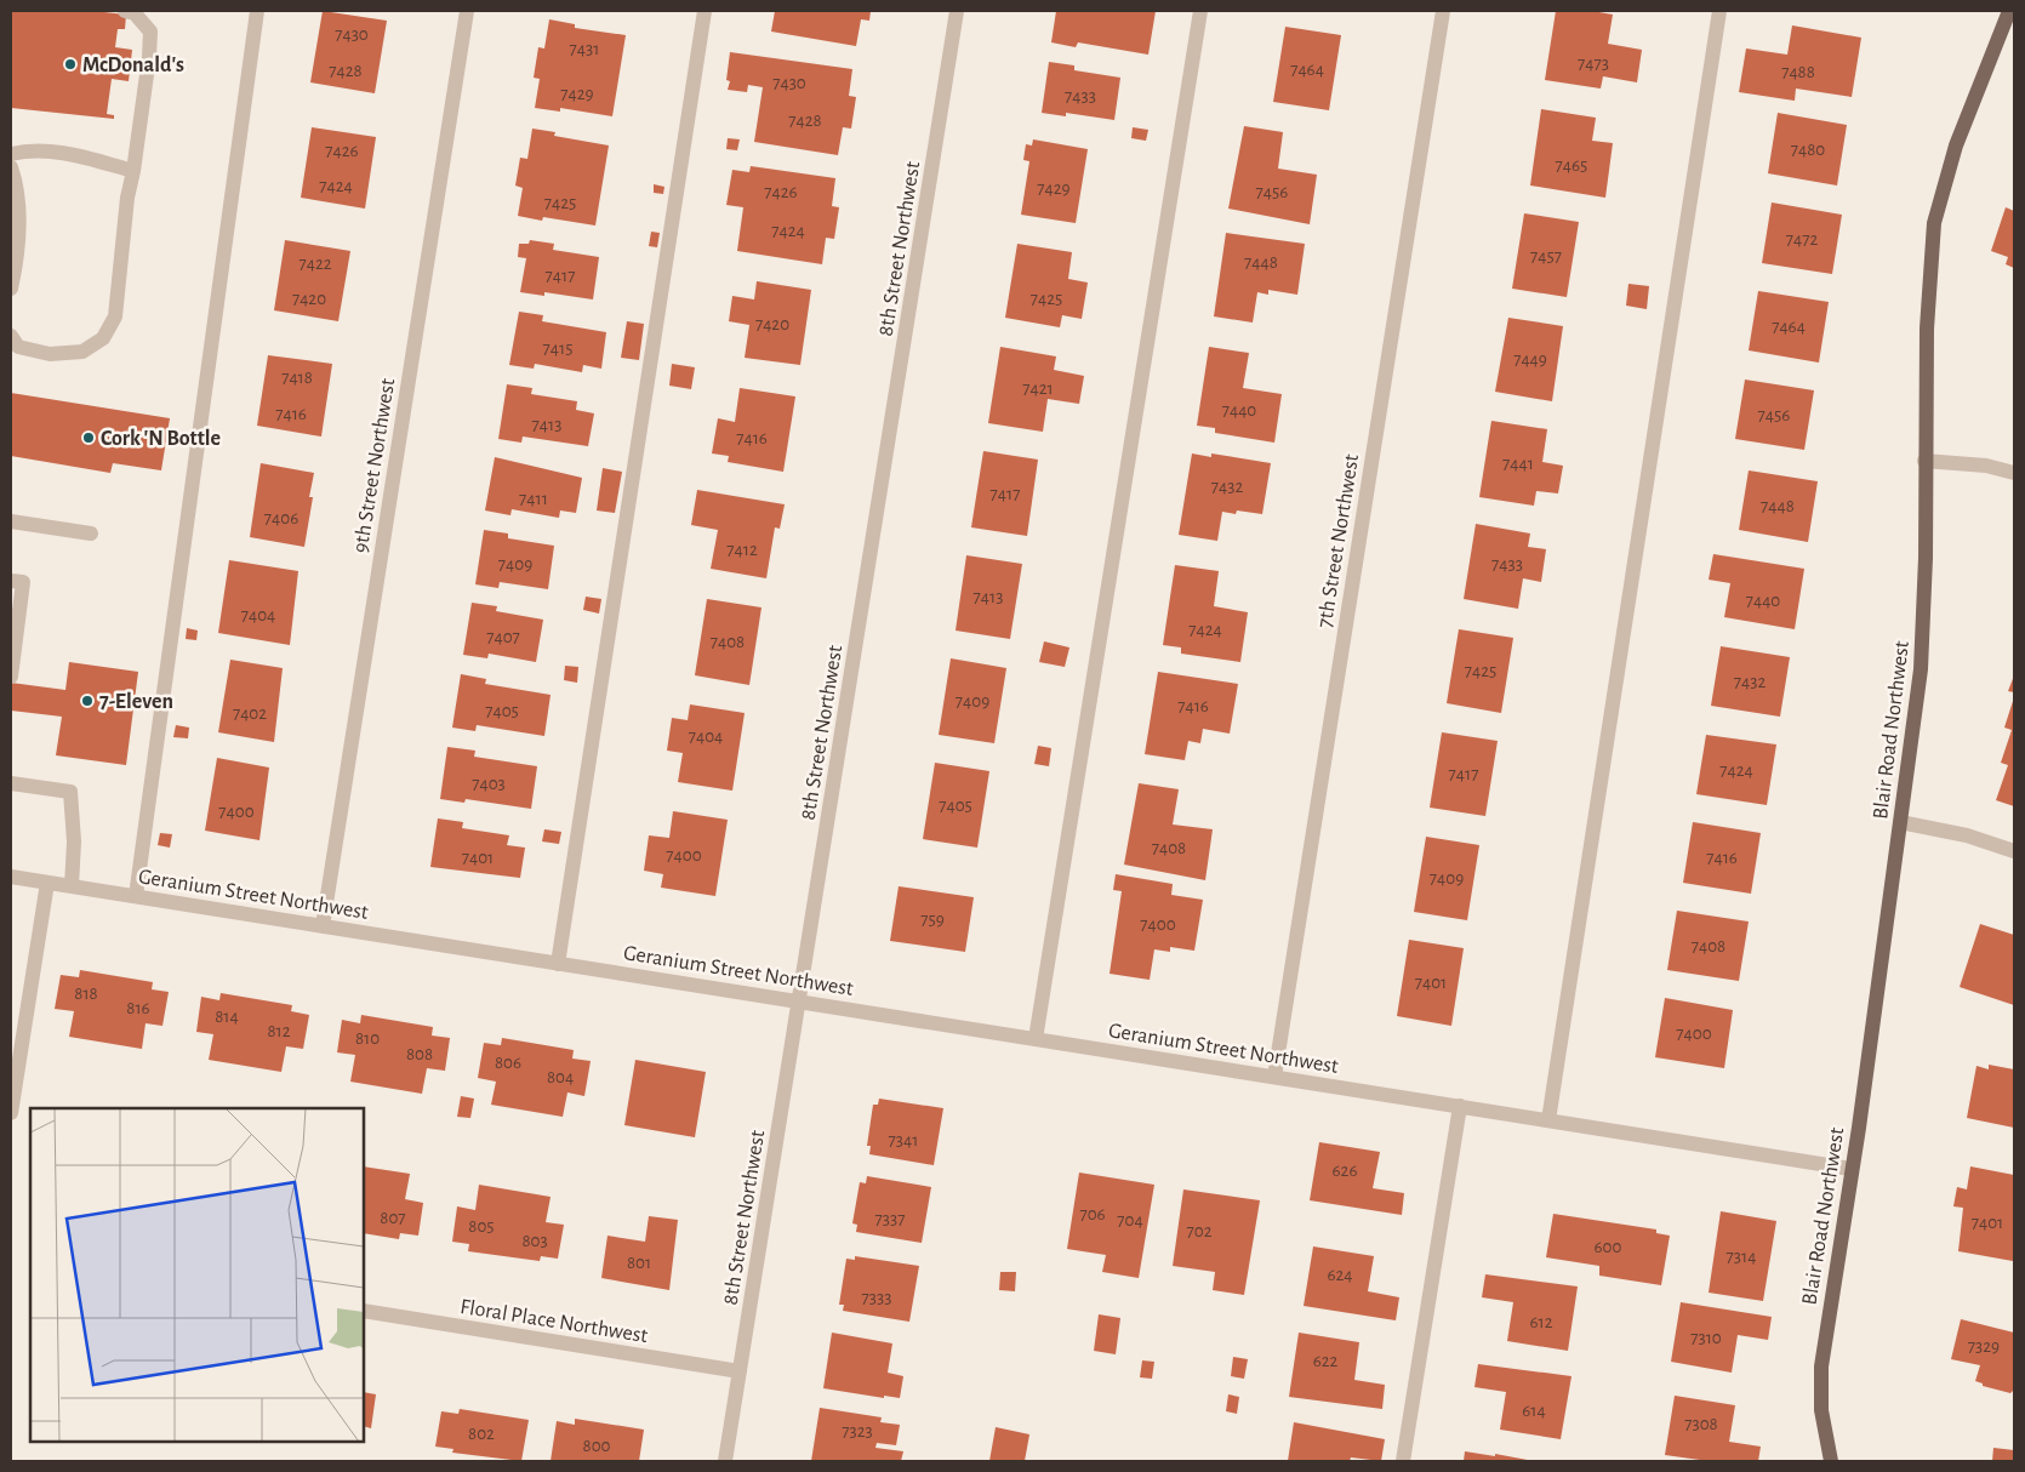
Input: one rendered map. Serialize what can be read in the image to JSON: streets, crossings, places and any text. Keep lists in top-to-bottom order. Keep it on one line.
{"streets":{"main road":["Blair Road Northwest"],"street":["8th Street Northwest","9th Street Northwest","7th Street Northwest","Geranium Street Northwest","Floral Place Northwest"]},"crossings":[["8th Street Northwest","Geranium Street Northwest"],["8th Street Northwest","Floral Place Northwest"],["9th Street Northwest","Geranium Street Northwest"],["7th Street Northwest","Geranium Street Northwest"],["Blair Road Northwest","Geranium Street Northwest"]],"places":["McDonald's","Cork 'N Bottle","7-Eleven"],"house_numbers":["7430","7431","7473","7464","7428","7488","7430","7429","7433","7428","7480","7426","7465","7424","7429","7426","7456","7425","7424","7472","7457","7448","7422","7417","7420","7425","7420","7464","7415","7449","7418","7421","7440","7416","7456","7413","7416","7441","7432","7417","7411","7448","7406","7412","7409","7433","7413","7440","7404","7424","7407","7408","7425","7432","7409","7416","7405","7402","7404","7424","7417","7403","7405","7400","7408","7400","7401","7416","7409","759","7400","7408","7401","818","816","814","812","7400","810","808","806","804","7341","626","706","807","7337","704","7401","805","702","803","600","7314","801","624","7333","612","7310","7329","622","614","7308","7323","802","800"]}
